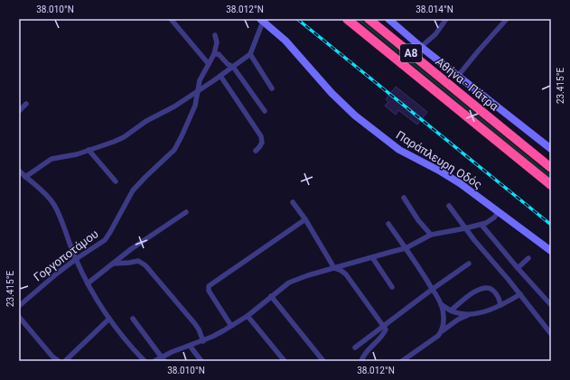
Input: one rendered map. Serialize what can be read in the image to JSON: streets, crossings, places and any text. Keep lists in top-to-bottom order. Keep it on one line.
{"streets":{"highway":["Α8","Αθήνα - Πάτρα"],"main road":["Παράπλευρη Οδός"],"street":["Γοργοποτάμου"]},"coordinates":["38.010°N","38.012°N","38.014°N","23.415°E"]}
